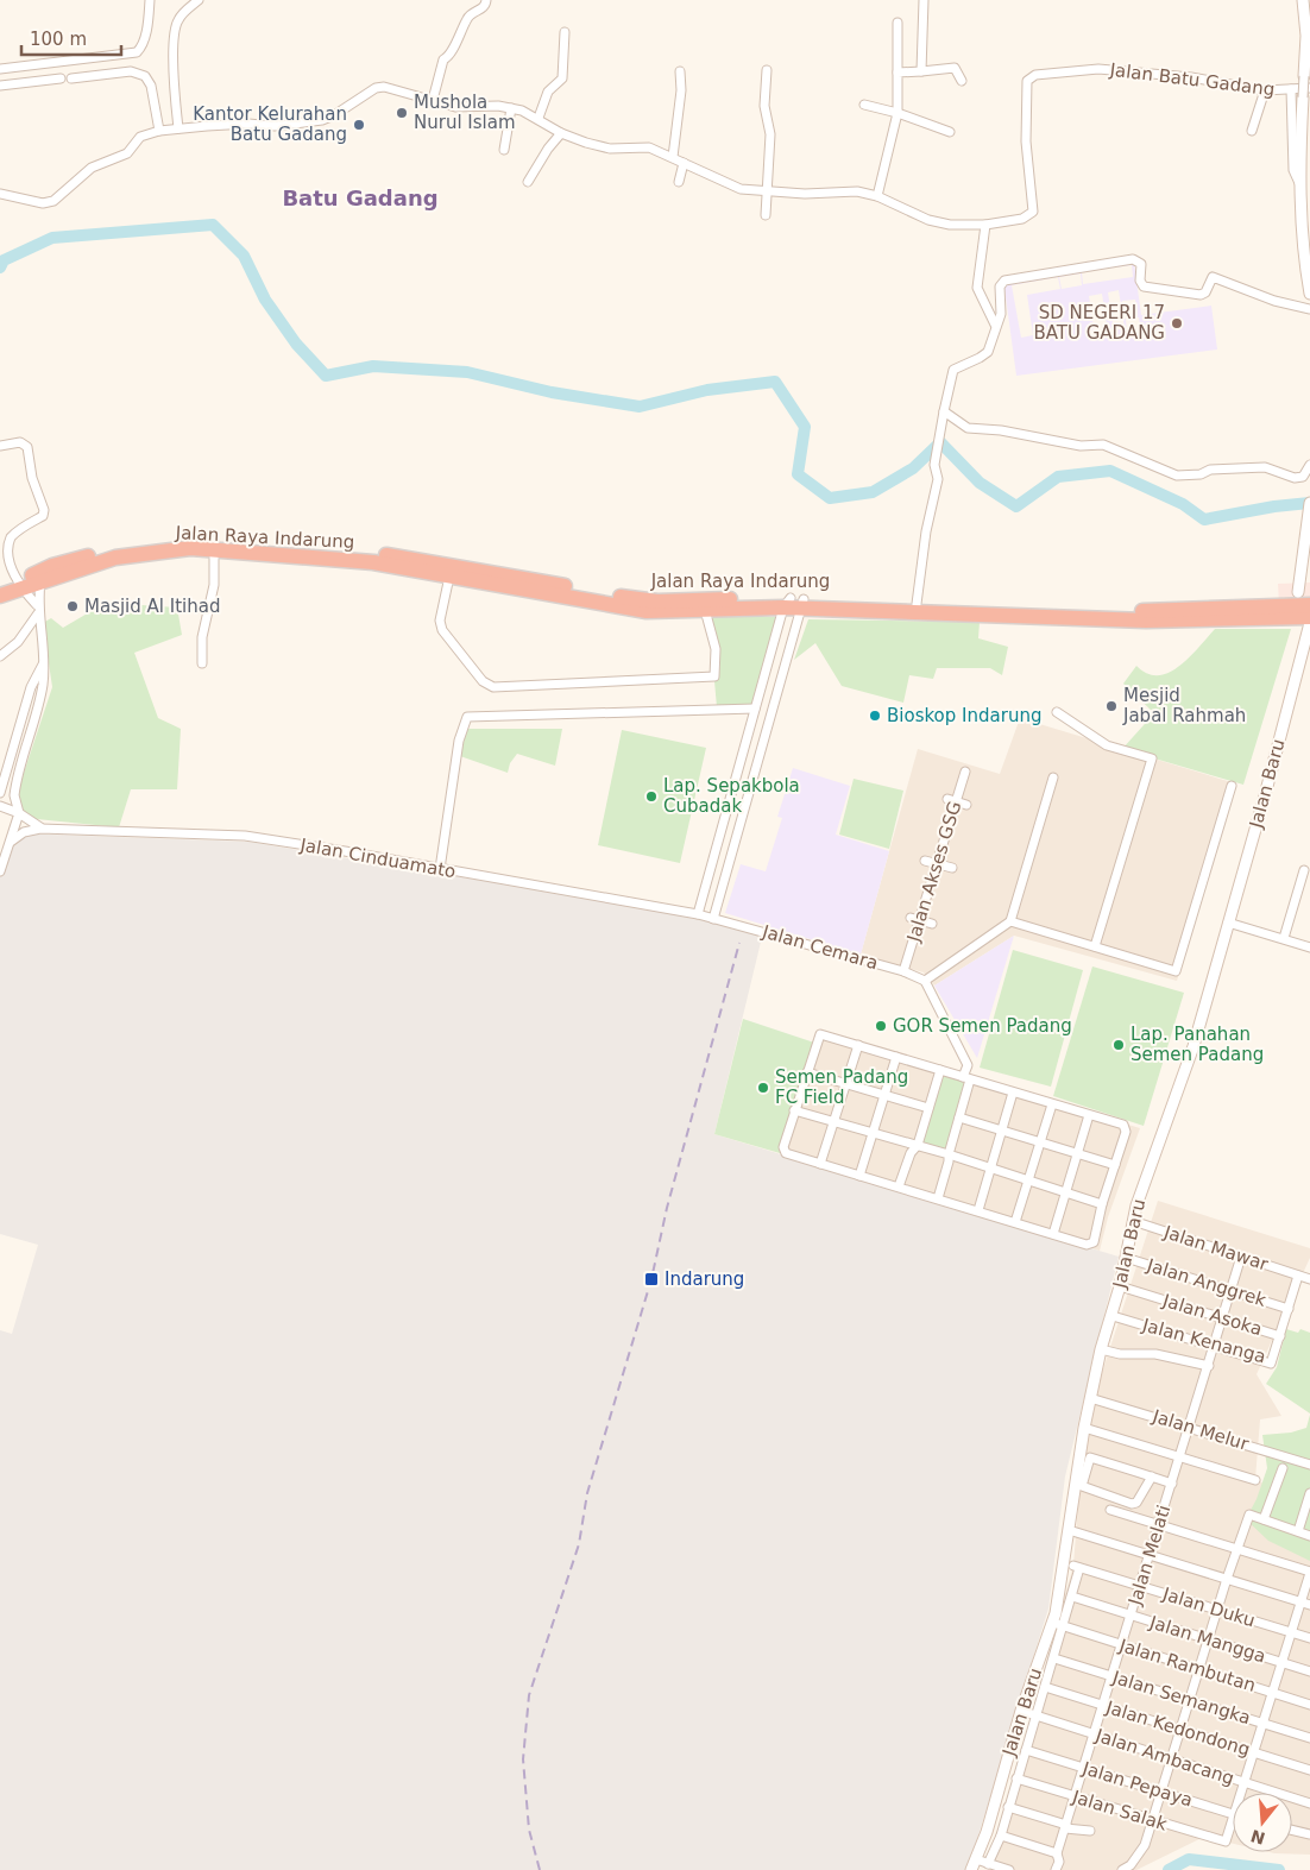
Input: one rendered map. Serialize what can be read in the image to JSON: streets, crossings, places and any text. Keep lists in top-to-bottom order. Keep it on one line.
{"streets":{"highway":["Jalan Raya Indarung"],"street":["Jalan Batu Gadang","Jalan Baru","Jalan Cinduamato","Jalan Akses GSG","Jalan Cemara","Jalan Mawar","Jalan Anggrek","Jalan Asoka","Jalan Kenanga","Jalan Melur","Jalan Melati","Jalan Duku","Jalan Mangga","Jalan Rambutan","Jalan Semangka","Jalan Kedondong","Jalan Ambacang","Jalan Pepaya","Jalan Salak"]},"crossings":[["Jalan Raya Indarung","Jalan Baru"],["Jalan Baru","Jalan Mawar"],["Jalan Baru","Jalan Anggrek"],["Jalan Baru","Jalan Asoka"],["Jalan Baru","Jalan Kenanga"],["Jalan Baru","Jalan Melur"],["Jalan Baru","Jalan Rambutan"],["Jalan Baru","Jalan Ambacang"],["Jalan Cinduamato","Jalan Cemara"],["Jalan Akses GSG","Jalan Cemara"],["Jalan Mawar","Jalan Asoka"],["Jalan Mawar","Jalan Melati"],["Jalan Anggrek","Jalan Asoka"],["Jalan Anggrek","Jalan Melati"],["Jalan Asoka","Jalan Kenanga"],["Jalan Asoka","Jalan Melati"],["Jalan Kenanga","Jalan Melati"],["Jalan Melur","Jalan Melati"],["Jalan Melati","Jalan Duku"],["Jalan Melati","Jalan Mangga"],["Jalan Melati","Jalan Rambutan"],["Jalan Melati","Jalan Semangka"],["Jalan Melati","Jalan Kedondong"],["Jalan Melati","Jalan Ambacang"],["Jalan Melati","Jalan Pepaya"],["Jalan Melati","Jalan Salak"],["Jalan Duku","Jalan Mangga"]],"districts":["Batu Gadang"],"places":{"other":["Mushola Nurul Islam","Kantor Kelurahan Batu Gadang","SD NEGERI 17 BATU GADANG","Masjid Al Itihad","Mesjid Jabal Rahmah","Bioskop Indarung","Lap. Sepakbola Cubadak","GOR Semen Padang","Lap. Panahan Semen Padang","Semen Padang FC Field"],"transit":["Indarung"]},"scale_bar":"100 m","north":"bottom"}
